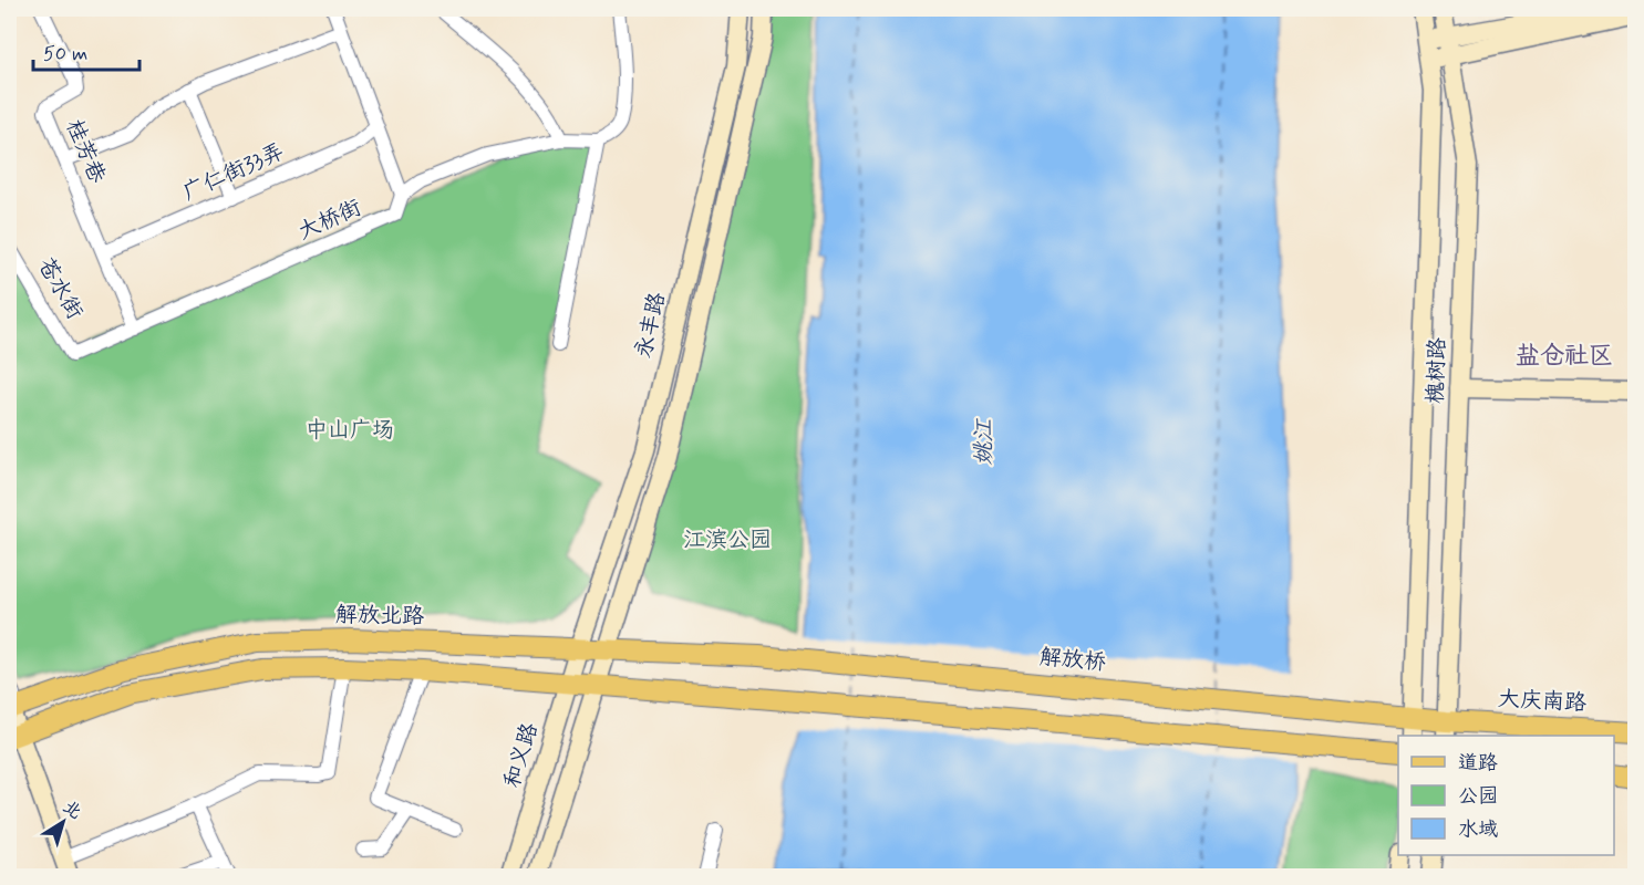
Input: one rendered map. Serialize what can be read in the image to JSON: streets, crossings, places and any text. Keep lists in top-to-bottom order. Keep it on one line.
{"streets":{"main road":["永丰路","槐树路","解放北路","解放桥","大庆南路","和义路"],"street":["桂芳巷","广仁街33弄","大桥街","苍水街"]},"crossings":[["桂芳巷","广仁街33弄"],["桂芳巷","大桥街"],["大桥街","苍水街"],["永丰路","解放北路"],["永丰路","和义路"],["槐树路","解放桥"],["槐树路","大庆南路"],["解放北路","解放桥"],["解放北路","和义路"],["解放桥","大庆南路"]],"districts":["盐仓社区"],"water":["姚江"],"parks":["中山广场","江滨公园"],"legend":["道路","公园","水域"],"scale_bar":"50 m","north":"top right"}
